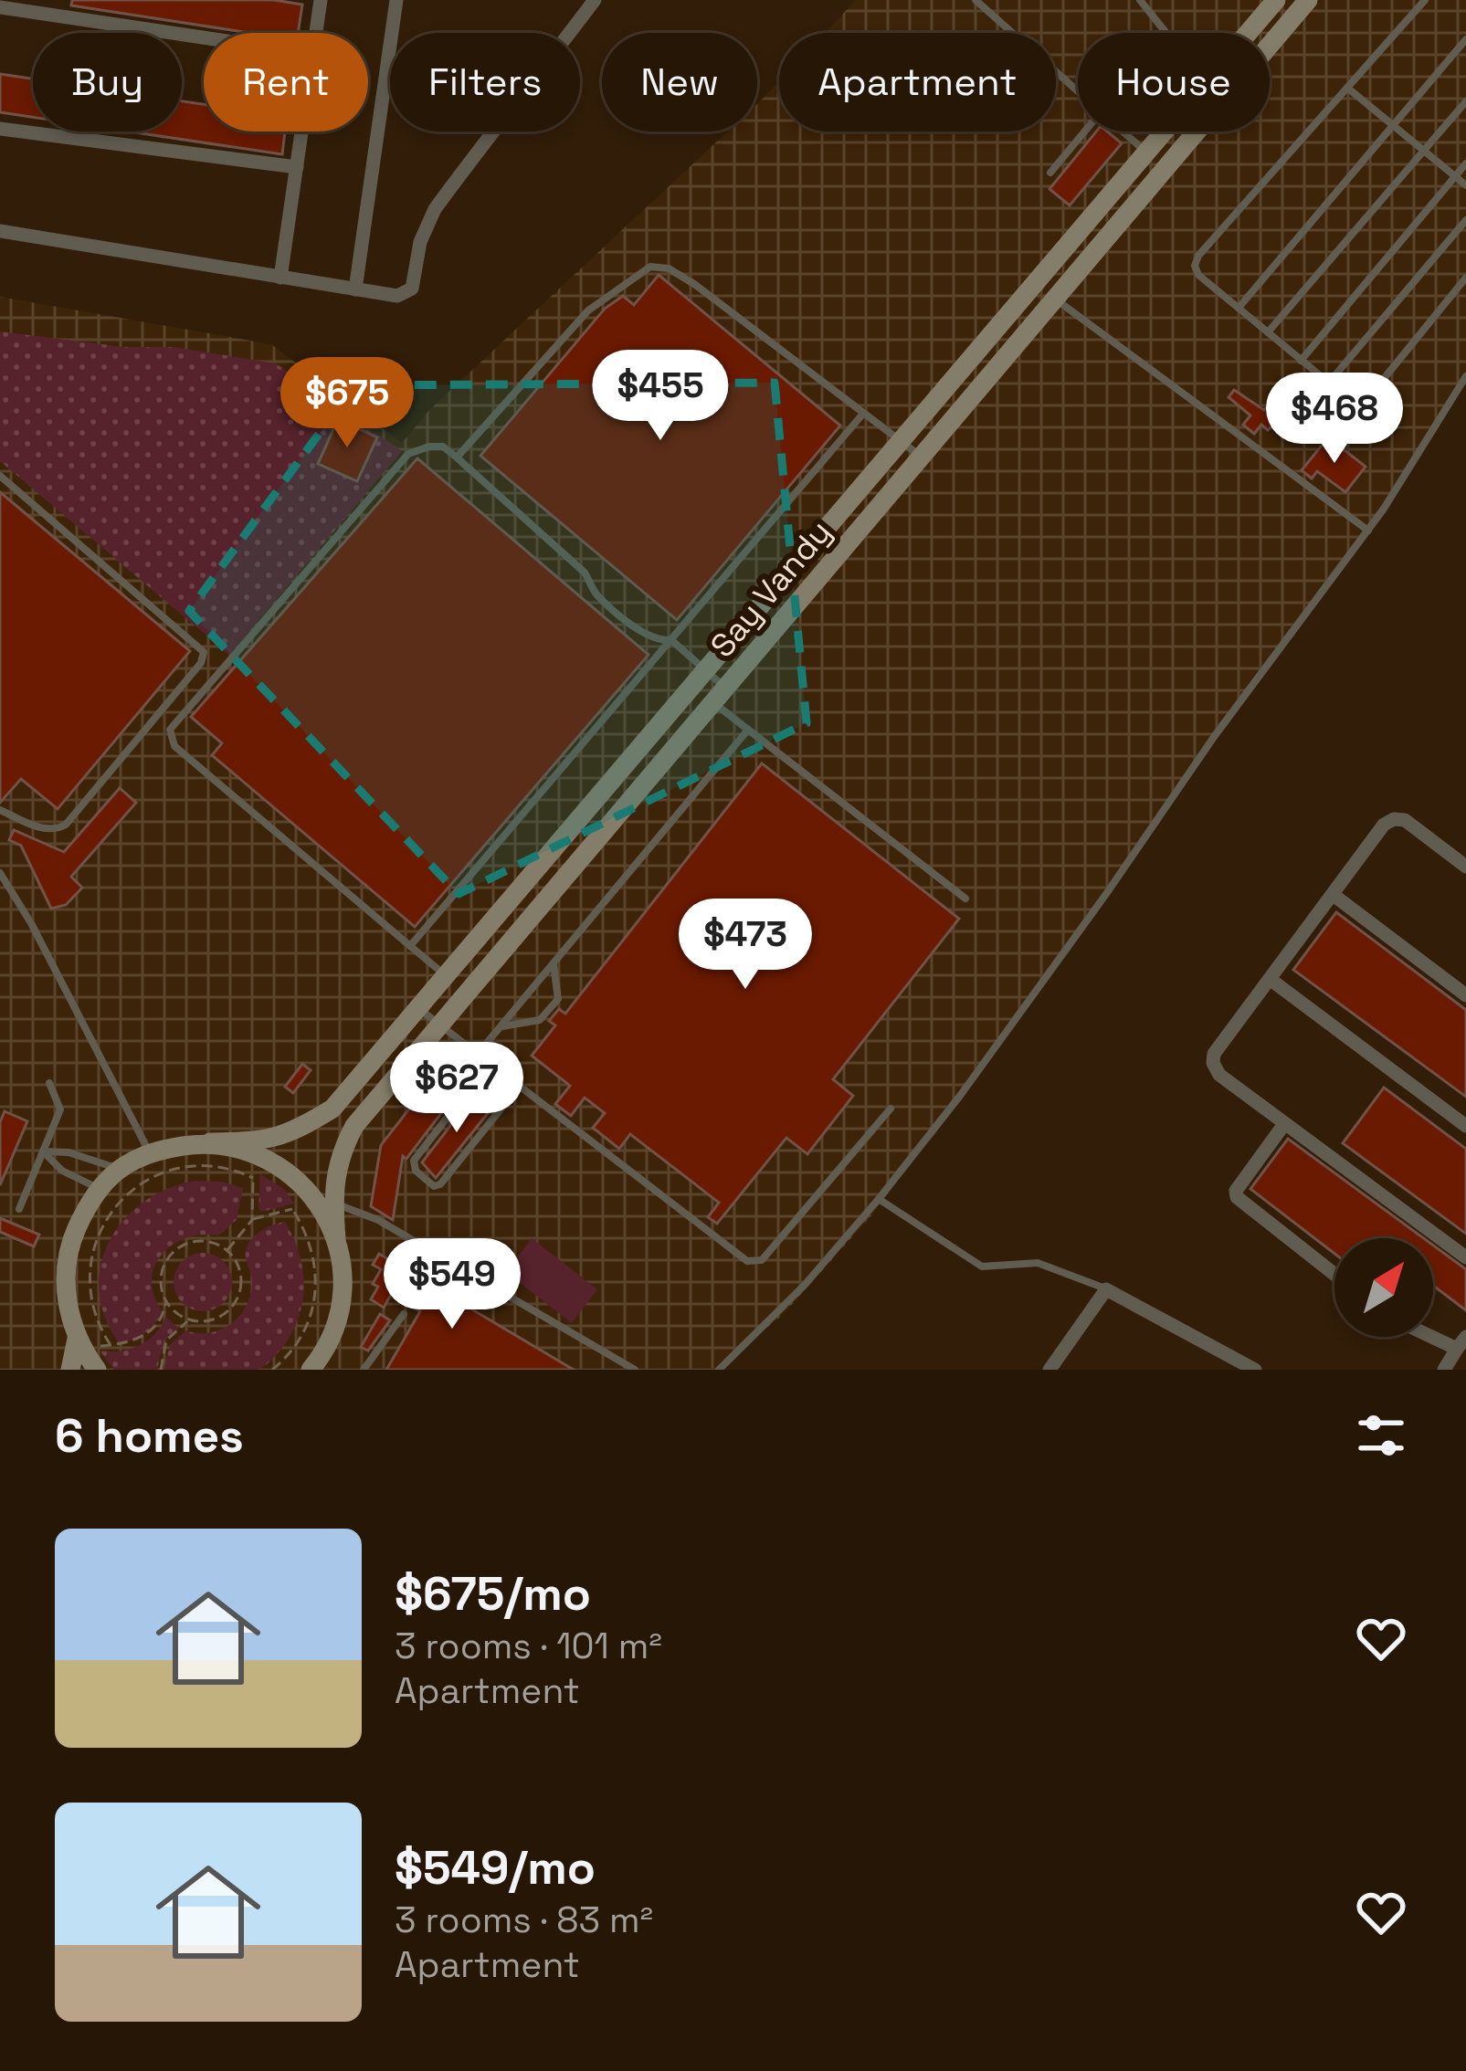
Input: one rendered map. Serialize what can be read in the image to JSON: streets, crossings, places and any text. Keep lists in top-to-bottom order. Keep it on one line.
{"streets":{"street":["Say Vandy"]},"north":"top right","page":{"chip":["Buy","Rent","Filters","New","Apartment","House"],"price":["$455","$675","$468","$473","$627","$549"],"heading":"6 homes","list":[{"name":"$675/mo","note":"3 rooms · 101 m² · Apartment"},{"name":"$549/mo","note":"3 rooms · 83 m² · Apartment"}]}}
